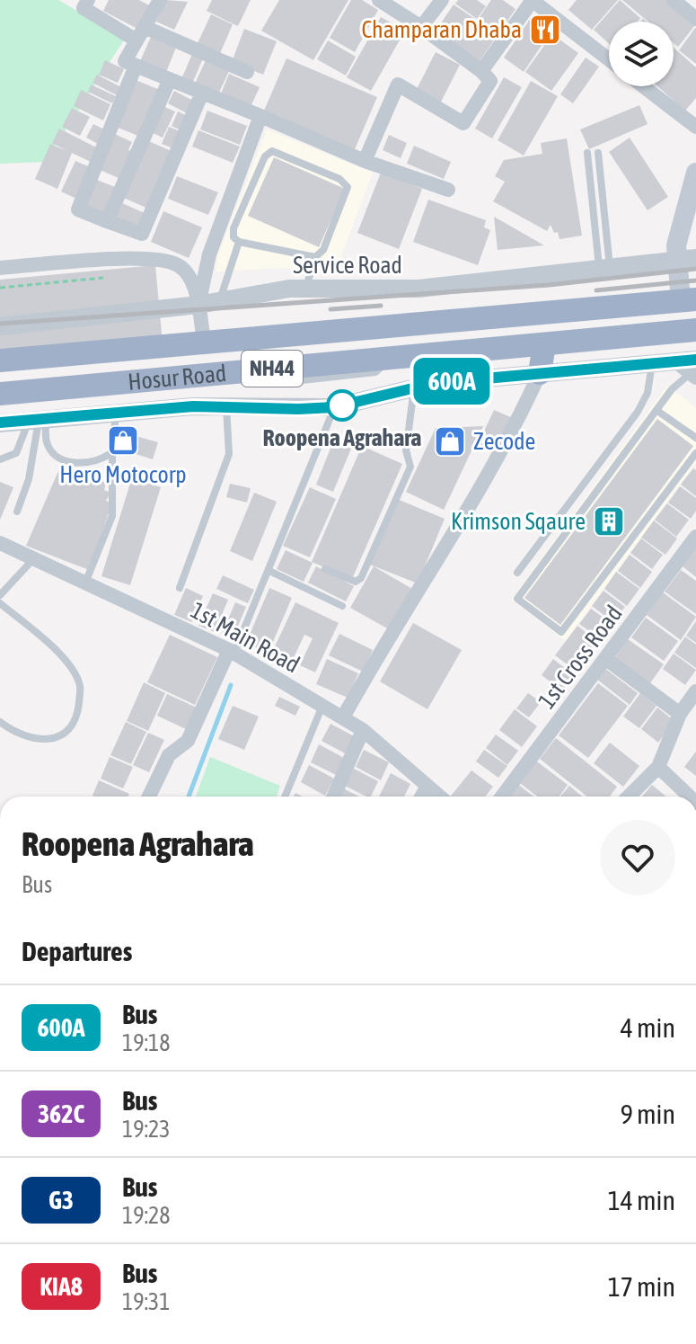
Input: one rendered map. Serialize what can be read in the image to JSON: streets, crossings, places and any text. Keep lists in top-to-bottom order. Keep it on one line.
{"streets":{"highway":["NH44","Hosur Road"],"street":["Service Road","1st Main Road","1st Cross Road"]},"places":{"restaurant":["Champaran Dhaba"],"other":["Roopena Agrahara"],"shop":["Hero Motocorp","Zecode"],"building":["Krimson Sqaure"]},"lines":["bus line 600A"],"page":{"on_map":"600A","heading":[["Roopena Agrahara","Bus"],"Departures"],"list":[{"mark":"600A","name":"Bus","note":"19:18","value":"4 min"},{"mark":"362C","name":"Bus","note":"19:23","value":"9 min"},{"mark":"G3","name":"Bus","note":"19:28","value":"14 min"},{"mark":"KIA8","name":"Bus","note":"19:31","value":"17 min"}]}}
